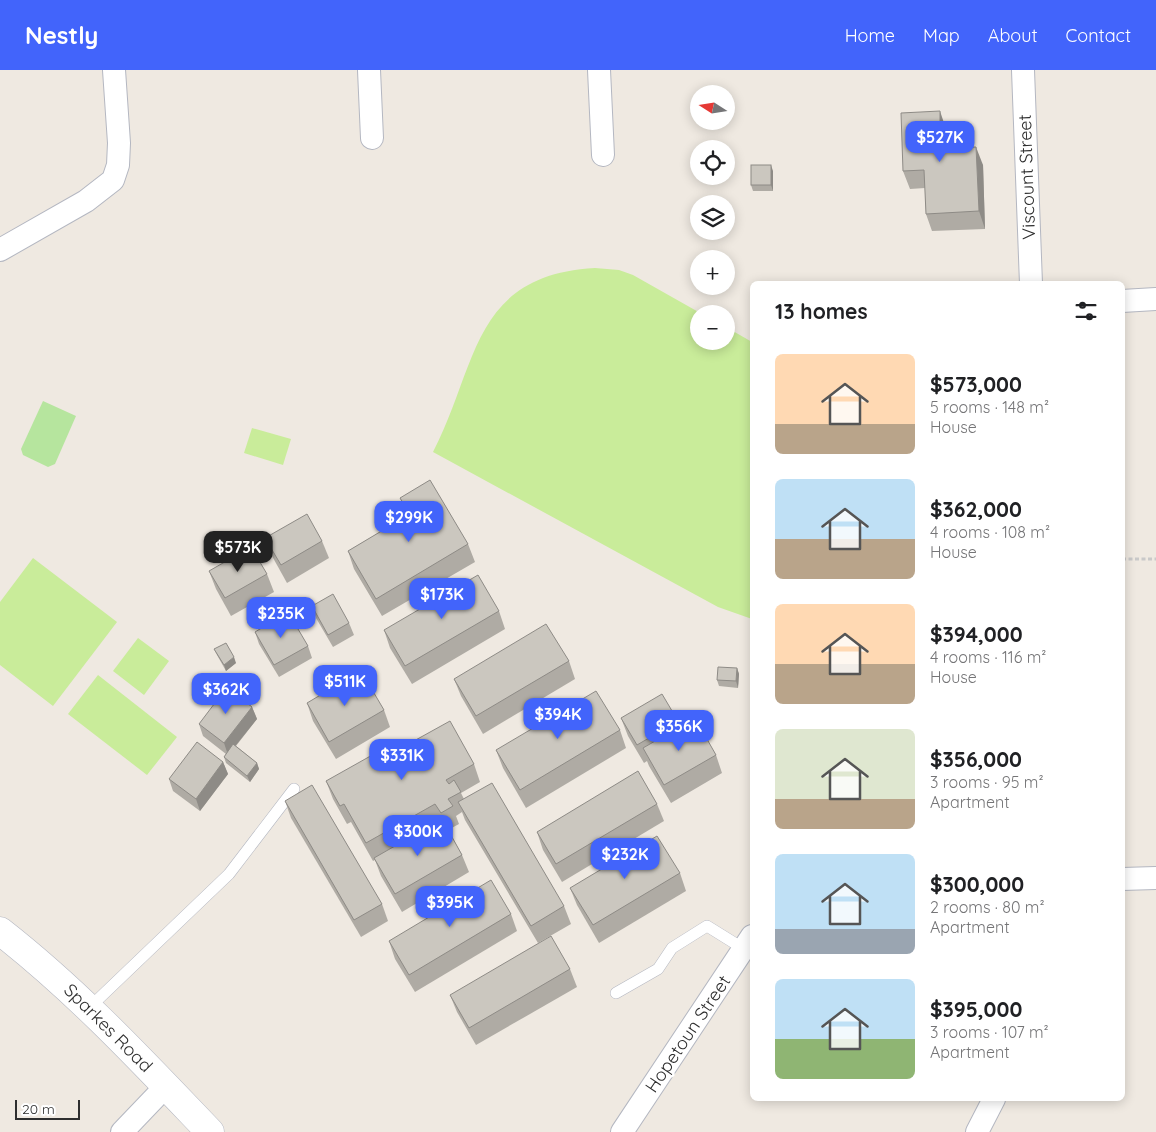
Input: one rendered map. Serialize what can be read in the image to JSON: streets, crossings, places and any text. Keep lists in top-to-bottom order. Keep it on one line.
{"streets":{"street":["Viscount Street","Sparkes Road","Hopetoun Street"]},"scale_bar":"20 m","north":"left","page":{"header":"Nestly","nav":["Home","Map","About","Contact"],"map_buttons":["+","−"],"price":["$527K","$299K","$573K","$173K","$235K","$511K","$362K","$394K","$356K","$331K","$300K","$232K","$395K"],"heading":"13 homes","list":[{"name":"$573,000","note":"5 rooms · 148 m² · House"},{"name":"$362,000","note":"4 rooms · 108 m² · House"},{"name":"$394,000","note":"4 rooms · 116 m² · House"},{"name":"$356,000","note":"3 rooms · 95 m² · Apartment"},{"name":"$300,000","note":"2 rooms · 80 m² · Apartment"},{"name":"$395,000","note":"3 rooms · 107 m² · Apartment"}],"scale":"20 m"}}
